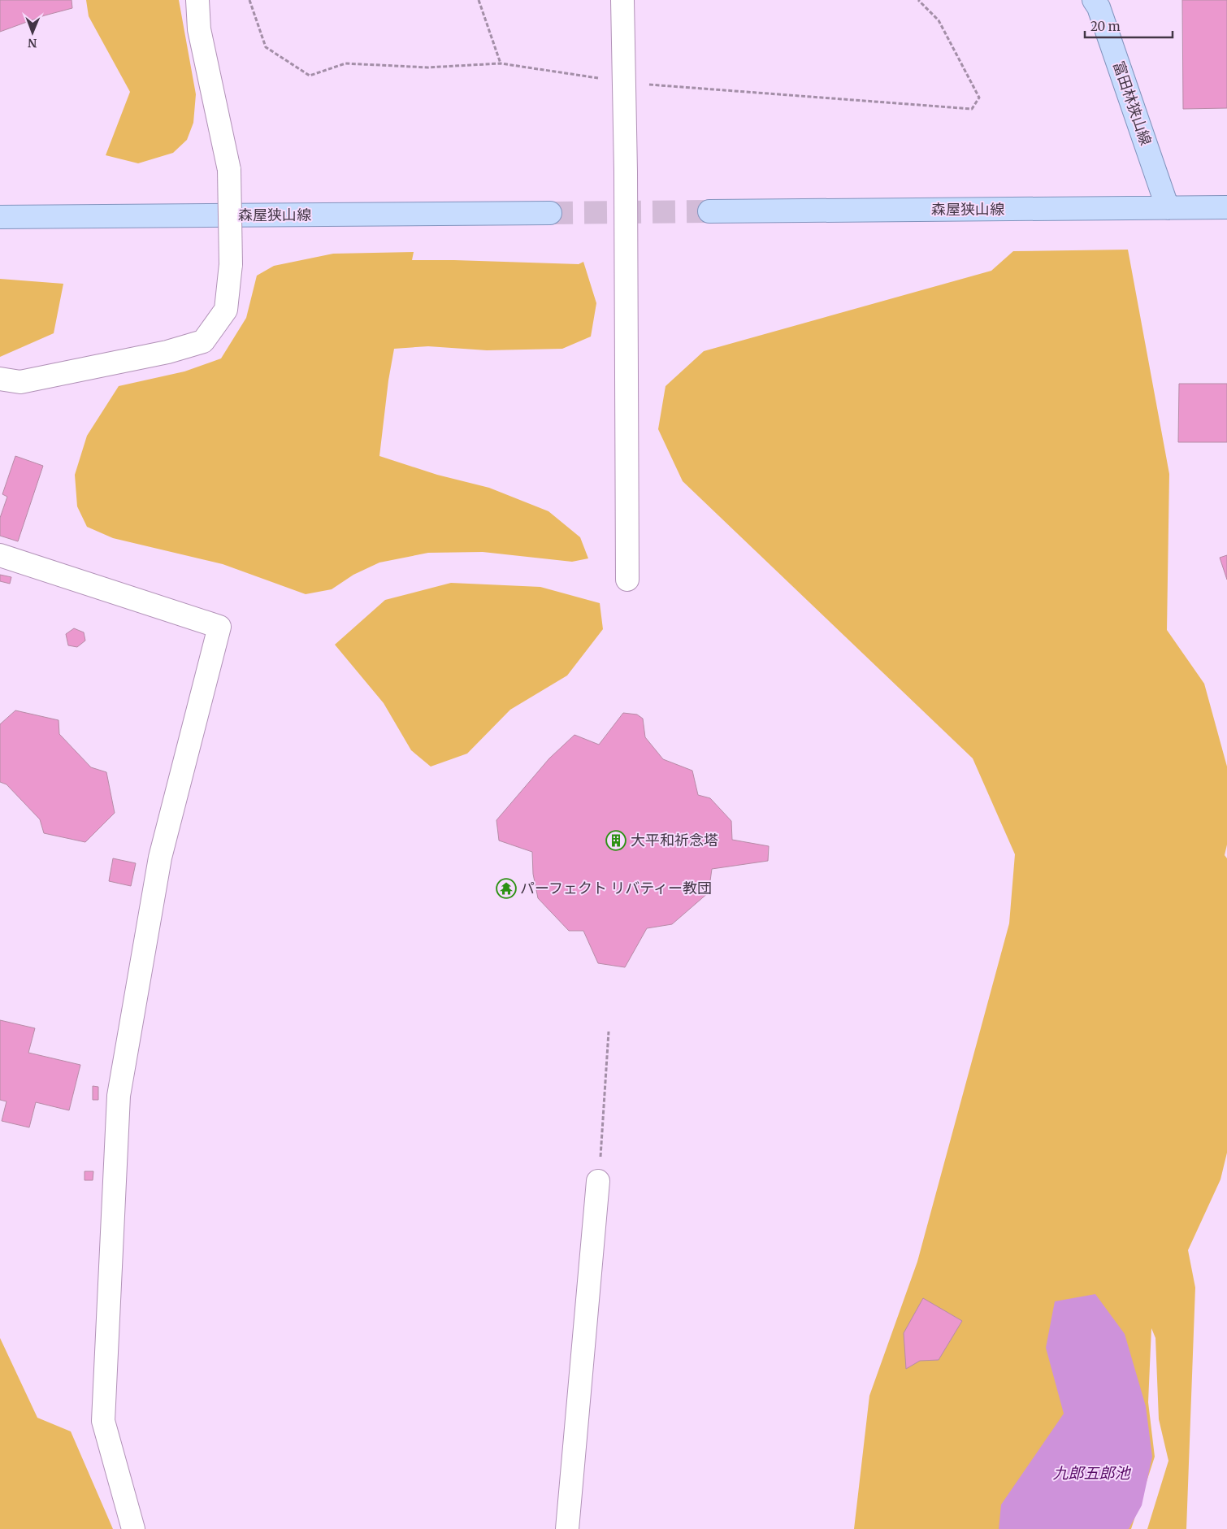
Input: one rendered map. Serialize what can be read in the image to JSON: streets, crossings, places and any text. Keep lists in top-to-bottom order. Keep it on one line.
{"streets":{"main road":["富田林狭山線","森屋狭山線"]},"crossings":[["富田林狭山線","森屋狭山線"]],"water":["九郎五郎池"],"places":{"building":["大平和祈念塔"],"temple":["パーフェクト リバティー教団"]},"scale_bar":"20 m","north":"bottom"}
